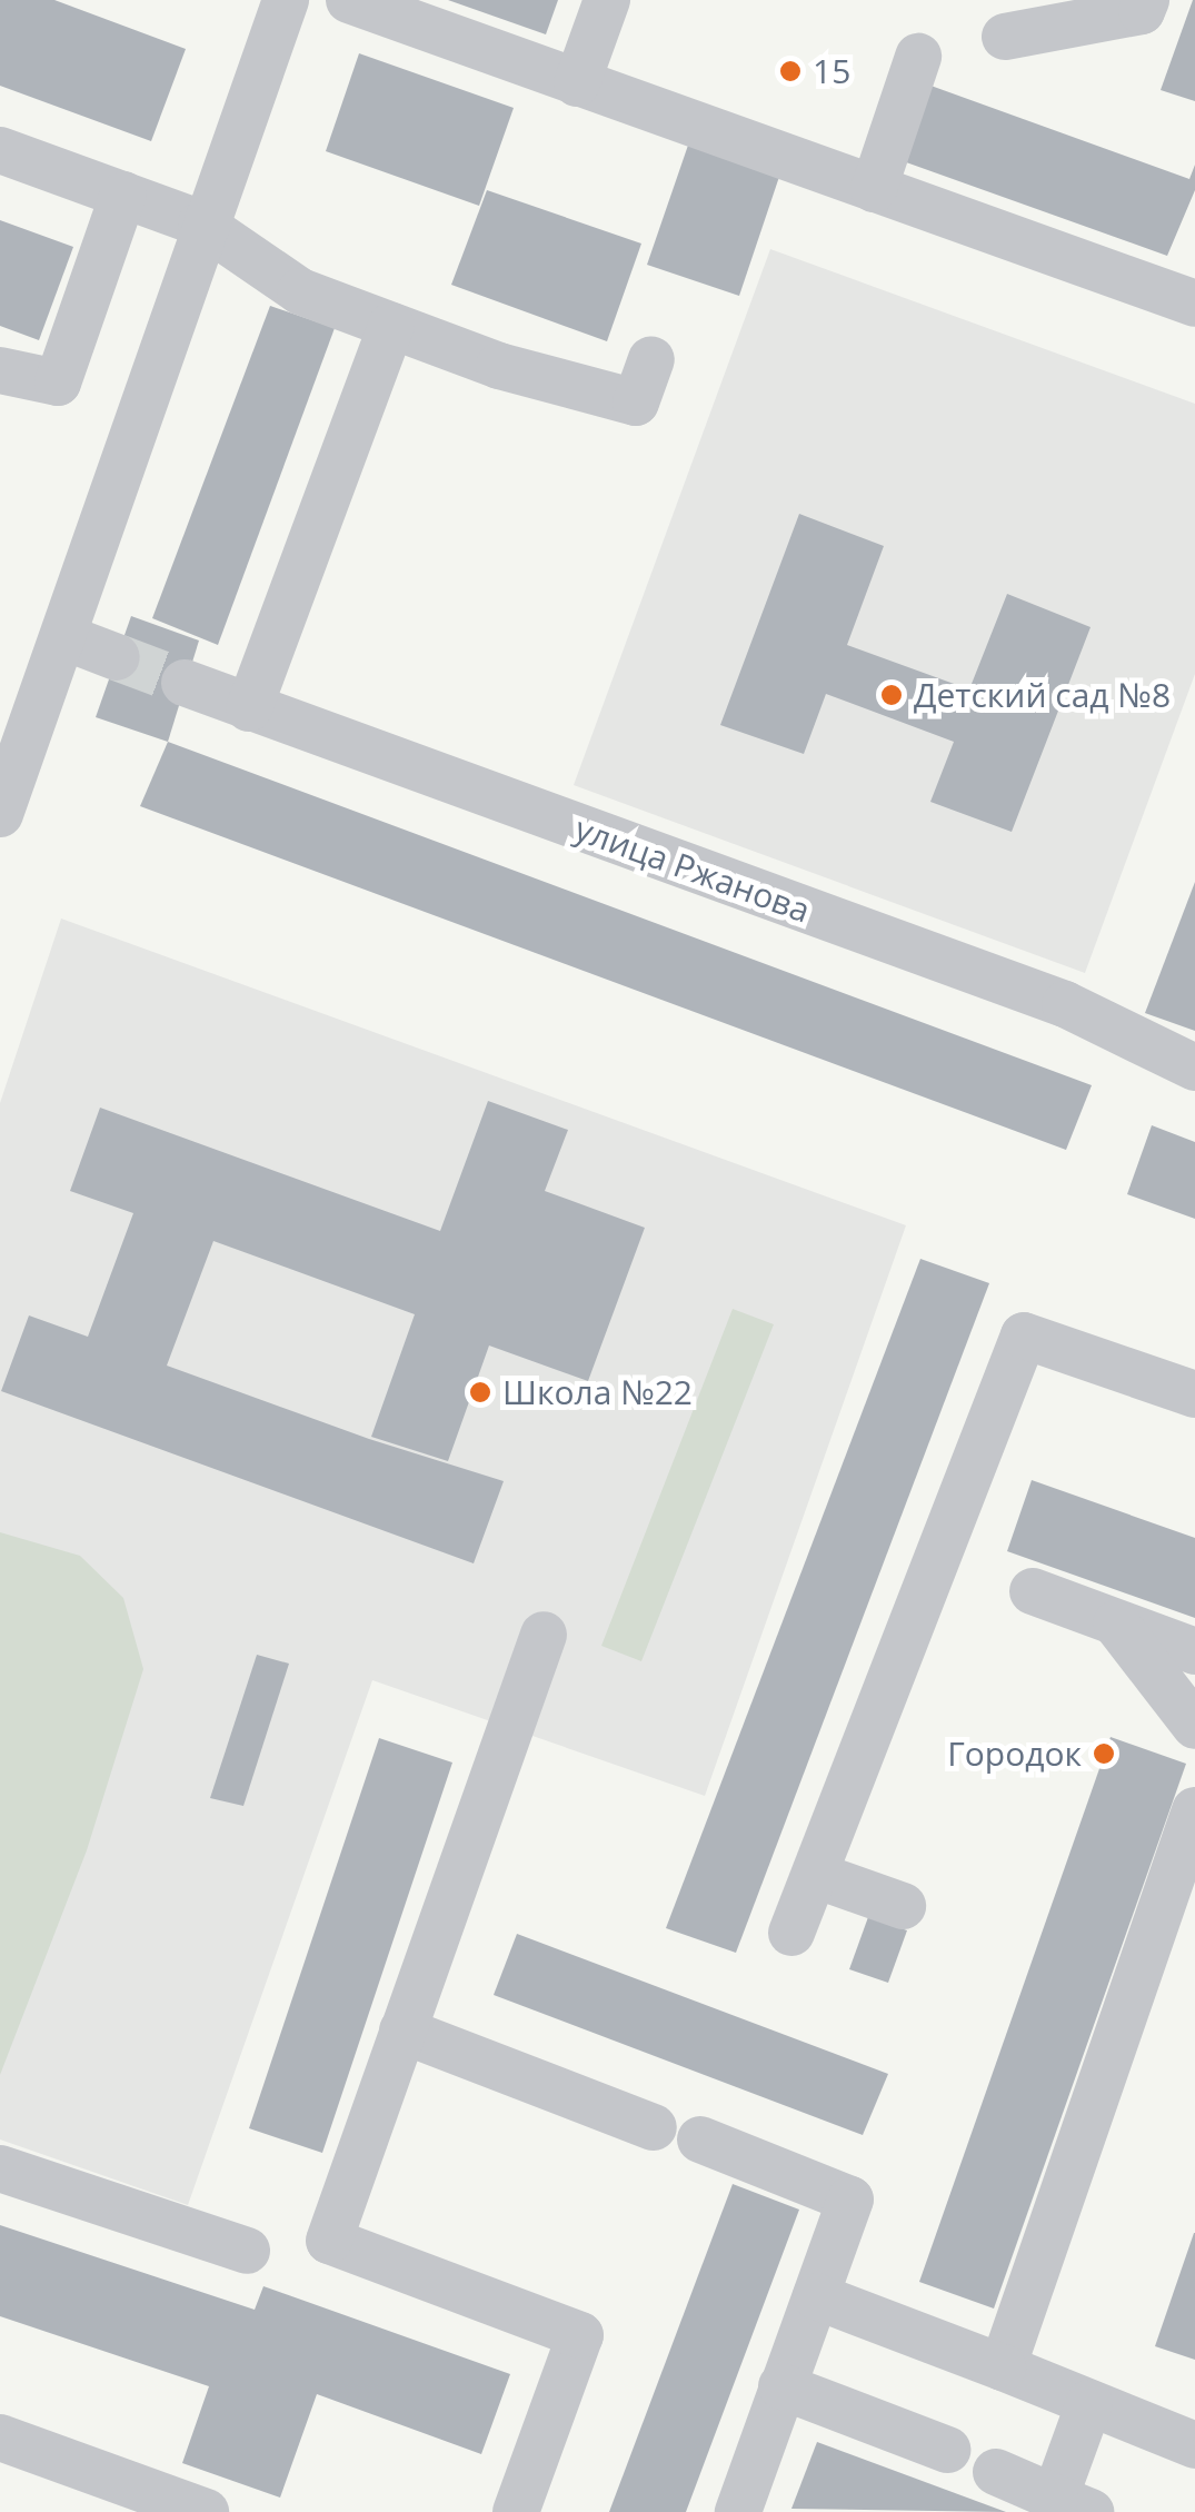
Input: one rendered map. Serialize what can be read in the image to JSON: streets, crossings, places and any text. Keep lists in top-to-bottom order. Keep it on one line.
{"streets":{"street":["улица Ржанова"]},"places":["15","Детский сад №8","Школа №22","Городок"]}
